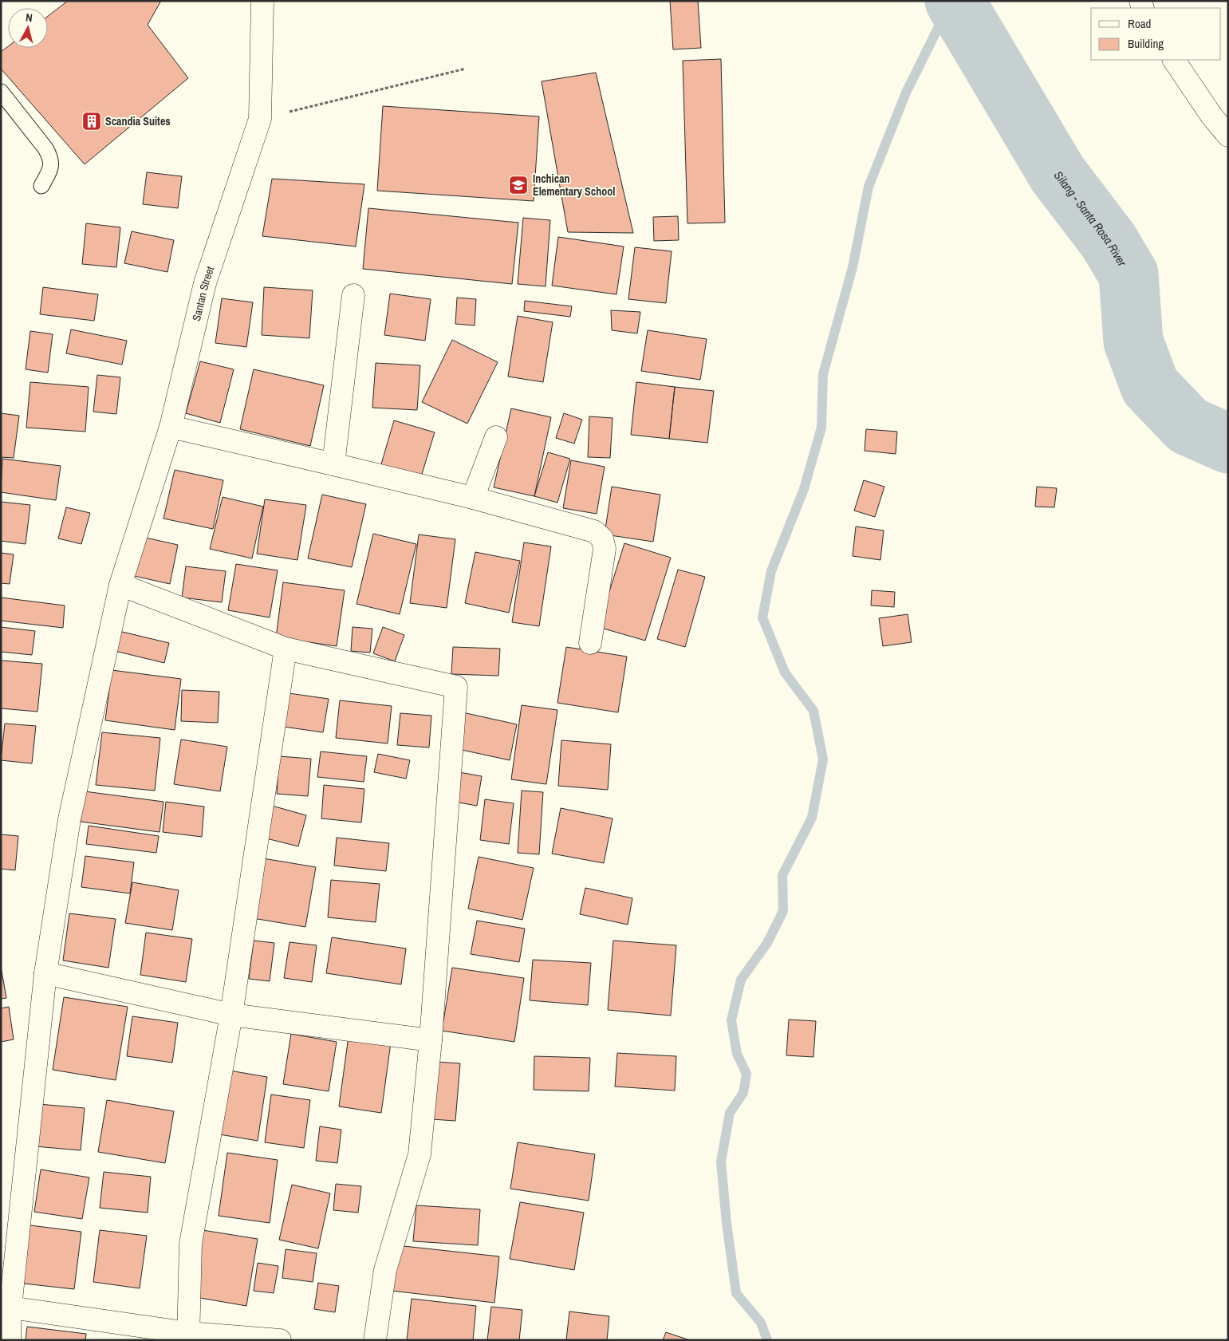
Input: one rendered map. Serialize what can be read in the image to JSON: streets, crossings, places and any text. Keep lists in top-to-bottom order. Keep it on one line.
{"streets":{"street":["Santan Street"]},"water":["Silang - Santa Rosa River"],"places":{"building":["Scandia Suites"],"school or university":["Inchican Elementary School"]},"legend":["Road","Building"],"north":"top"}
